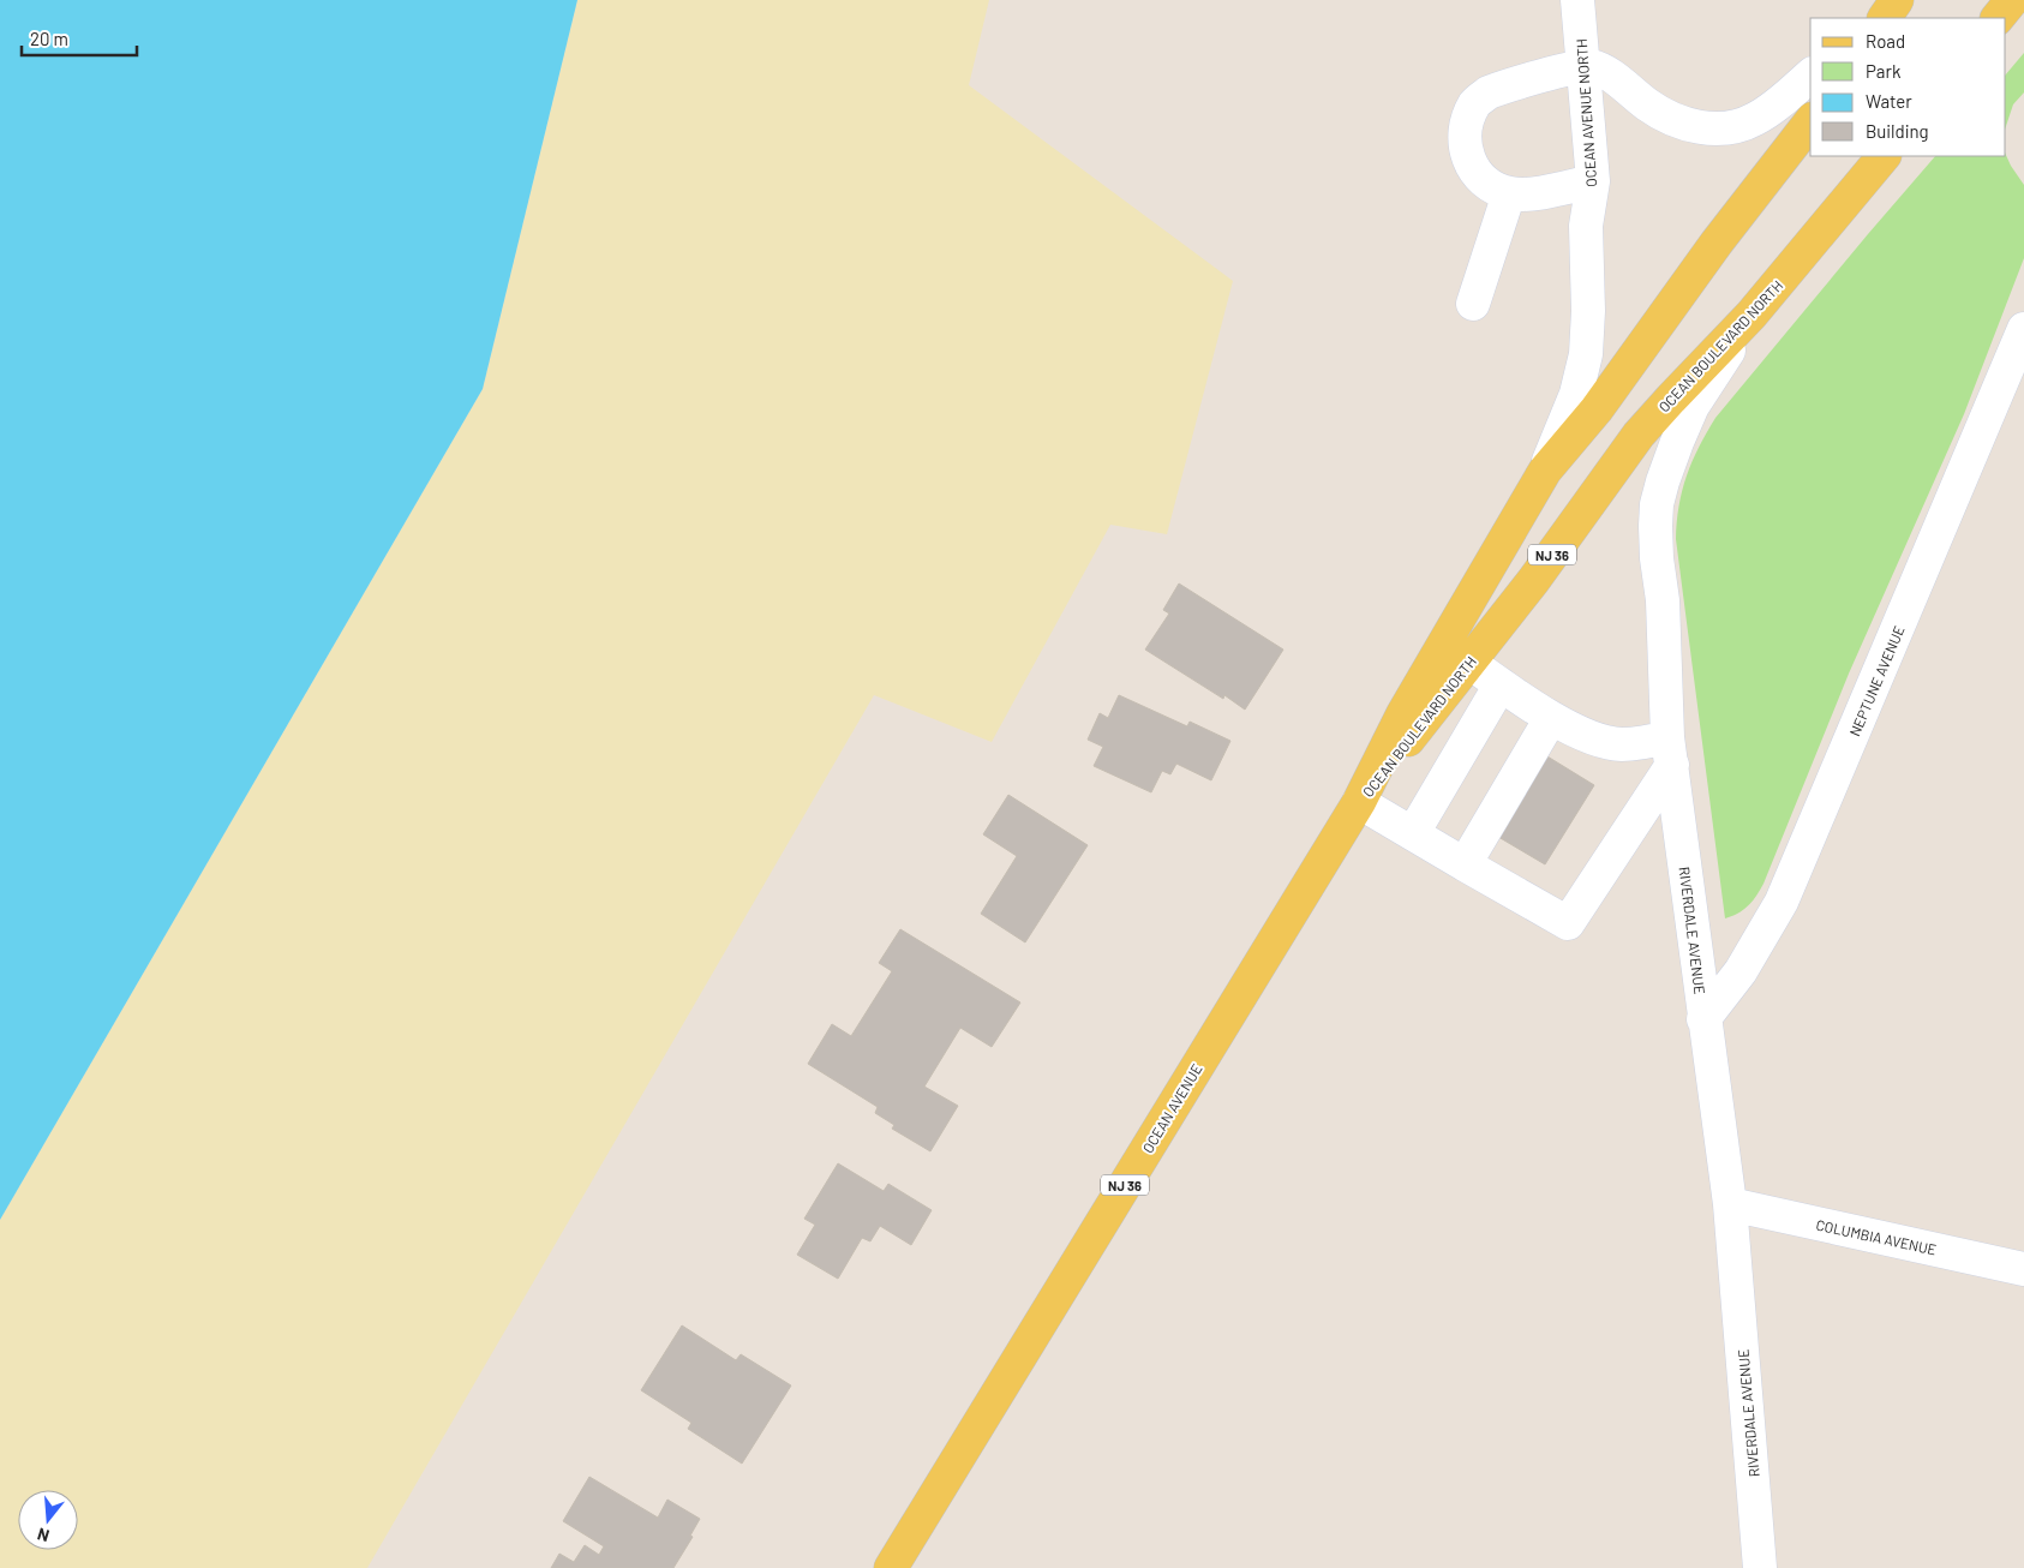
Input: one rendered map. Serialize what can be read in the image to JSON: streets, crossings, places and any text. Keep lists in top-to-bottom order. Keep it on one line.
{"streets":{"main road":["OCEAN BOULEVARD NORTH","NJ 36","OCEAN AVENUE"],"street":["OCEAN AVENUE NORTH","NEPTUNE AVENUE","RIVERDALE AVENUE","COLUMBIA AVENUE"]},"crossings":[["OCEAN AVENUE NORTH","OCEAN BOULEVARD NORTH"],["OCEAN BOULEVARD NORTH","RIVERDALE AVENUE"],["OCEAN BOULEVARD NORTH","OCEAN AVENUE"],["NEPTUNE AVENUE","RIVERDALE AVENUE"],["RIVERDALE AVENUE","COLUMBIA AVENUE"]],"legend":["Road","Park","Water","Building"],"scale_bar":"20 m","north":"bottom"}
